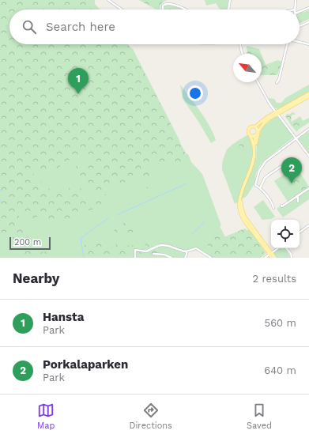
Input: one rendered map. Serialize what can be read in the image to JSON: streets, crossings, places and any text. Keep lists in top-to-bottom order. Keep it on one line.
{"scale_bar":"200 m","north":"top left","page":{"search":"Search here","pins":["1","2"],"scale":"200 m","heading":["Nearby","2 results"],"list":[{"mark":"1","name":"Hansta","note":"Park","value":"560 m"},{"mark":"2","name":"Porkalaparken","note":"Park","value":"640 m"}],"nav":["Map","Directions","Saved"]}}
